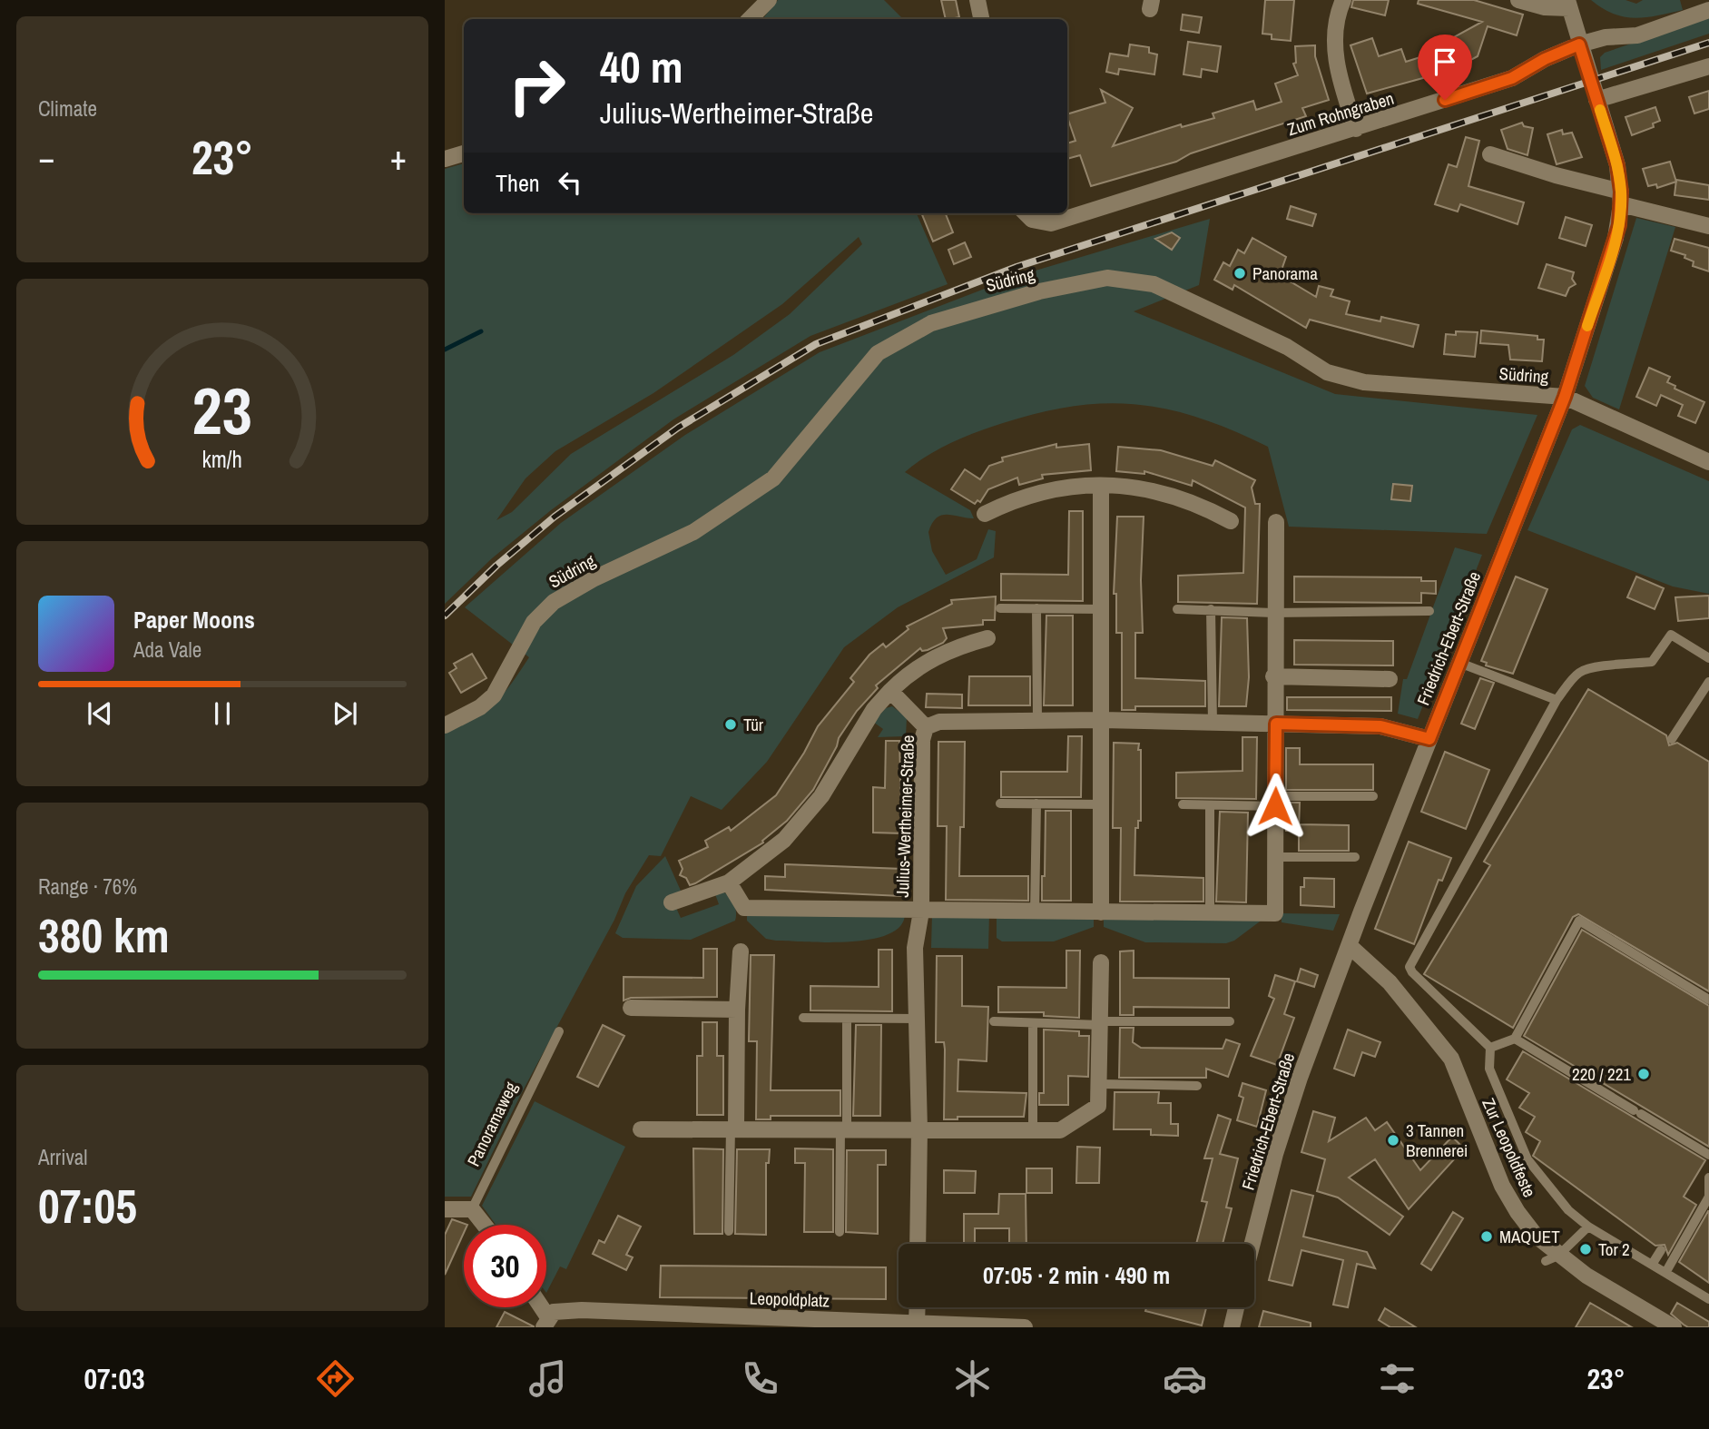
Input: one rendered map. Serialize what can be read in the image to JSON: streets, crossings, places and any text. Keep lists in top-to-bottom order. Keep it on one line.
{"streets":{"street":["Zum Rohngraben","Südring","Friedrich-Ebert-Straße","Julius-Wertheimer-Straße","Zur Leopoldfeste","Leopoldplatz"],"lane":["Panoramaweg"]},"crossings":[["Zum Rohngraben","Friedrich-Ebert-Straße"],["Südring","Friedrich-Ebert-Straße"],["Friedrich-Ebert-Straße","Julius-Wertheimer-Straße"],["Friedrich-Ebert-Straße","Zur Leopoldfeste"]],"places":["Panorama","Tür","220 / 221","3 Tannen Brennerei","MAQUET","Tor 2"],"page":{"tile":["Climate",["Range · 76%","380 km"],["Arrival","07:05"]],"turn":["40 m","Julius-Wertheimer-Straße"],"heat":["−","23°","+"],"then":"Then","song":["Paper Moons","Ada Vale"],"limit":"30","trip":"07:05 · 2 min · 490 m","tabs":["07:03","23°"],"gauge":["23","km/h"]}}
